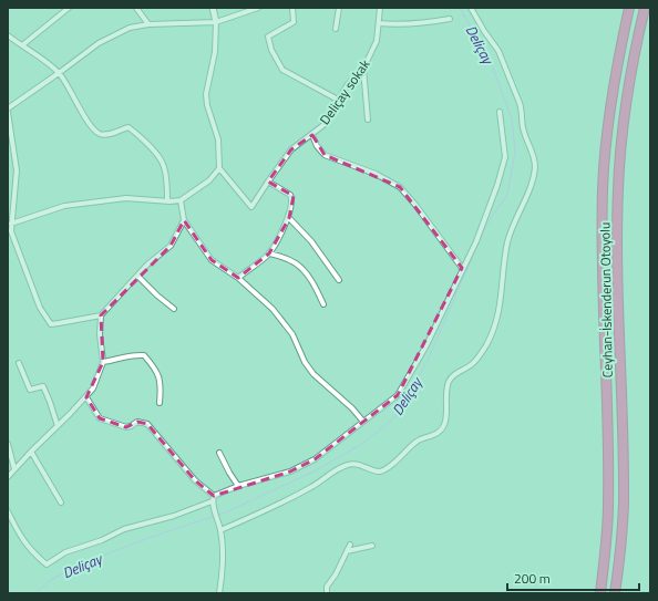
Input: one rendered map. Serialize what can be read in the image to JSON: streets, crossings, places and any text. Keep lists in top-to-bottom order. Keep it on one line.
{"streets":{"highway":["Ceyhan-İskenderun Otoyolu"],"street":["Deliçay sokak"]},"water":["Deliçay"],"scale_bar":"200 m"}
